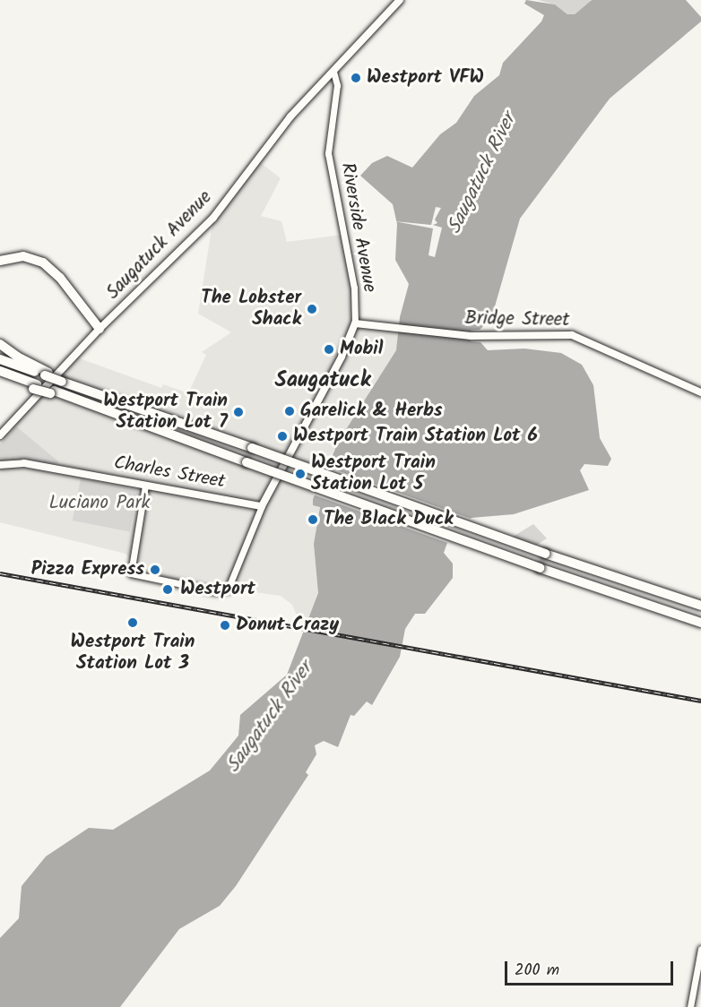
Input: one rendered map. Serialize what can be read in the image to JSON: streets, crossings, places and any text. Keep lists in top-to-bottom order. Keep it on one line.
{"streets":{"main road":["Riverside Avenue","Saugatuck Avenue","Bridge Street","Charles Street"]},"crossings":[["Riverside Avenue","Saugatuck Avenue"],["Riverside Avenue","Bridge Street"],["Riverside Avenue","Charles Street"]],"districts":["Saugatuck"],"water":["Saugatuck River"],"parks":["Luciano Park"],"places":["Westport VFW","The Lobster Shack","Mobil","Garelick & Herbs","Westport Train Station Lot 7","Westport Train Station Lot 6","Westport Train Station Lot 5","The Black Duck","Pizza Express","Westport","Westport Train Station Lot 3","Donut Crazy"],"scale_bar":"200 m"}
